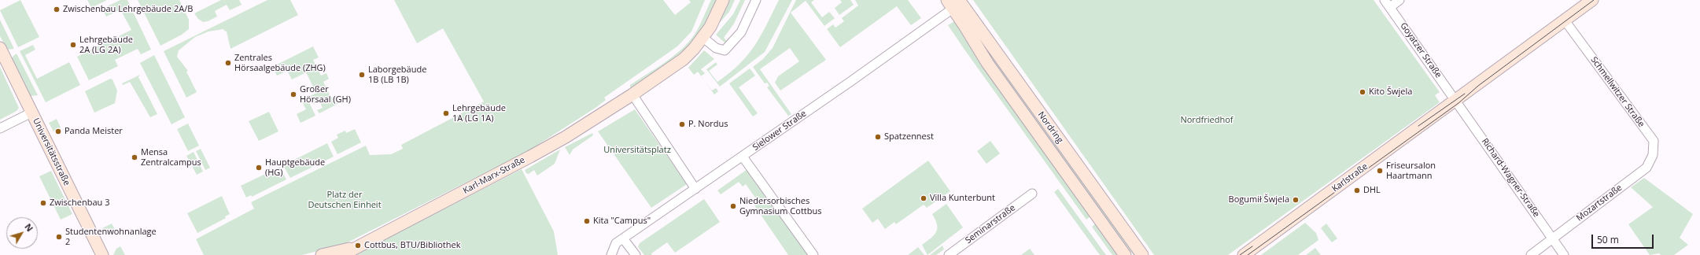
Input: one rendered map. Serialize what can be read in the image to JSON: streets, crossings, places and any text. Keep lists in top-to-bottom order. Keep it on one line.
{"streets":{"street":["Goyatzer Straße","Schmellwitzer Straße","Nordring","Sielower Straße","Universitätsstraße","Karl-Marx-Straße","Karlstraße","Richard-Wagner-Straße","Mozartstraße","Seminarstraße"]},"crossings":[["Goyatzer Straße","Karlstraße"],["Goyatzer Straße","Richard-Wagner-Straße"],["Schmellwitzer Straße","Mozartstraße"],["Nordring","Sielower Straße"],["Karlstraße","Richard-Wagner-Straße"],["Richard-Wagner-Straße","Mozartstraße"]],"parks":["Nordfriedhof","Universitätsplatz","Platz der Deutschen Einheit"],"places":["Zwischenbau Lehrgebäude 2A/B","Lehrgebäude 2A (LG 2A)","Zentrales Hörsaalgebäude (ZHG)","Laborgebäude 1B (LB 1B)","Kito Šwjela","Großer Hörsaal (GH)","Lehrgebäude 1A (LG 1A)","P. Nordus","Panda Meister","Spatzennest","Mensa Zentralcampus","Hauptgebäude (HG)","Friseursalon Haartmann","DHL","Villa Kunterbunt","Bogumił Šwjela","Zwischenbau 3","Niedersorbisches Gymnasium Cottbus","Kita \"Campus\"","Studentenwohnanlage 2","Cottbus, BTU/Bibliothek"],"scale_bar":"50 m","north":"top right"}
